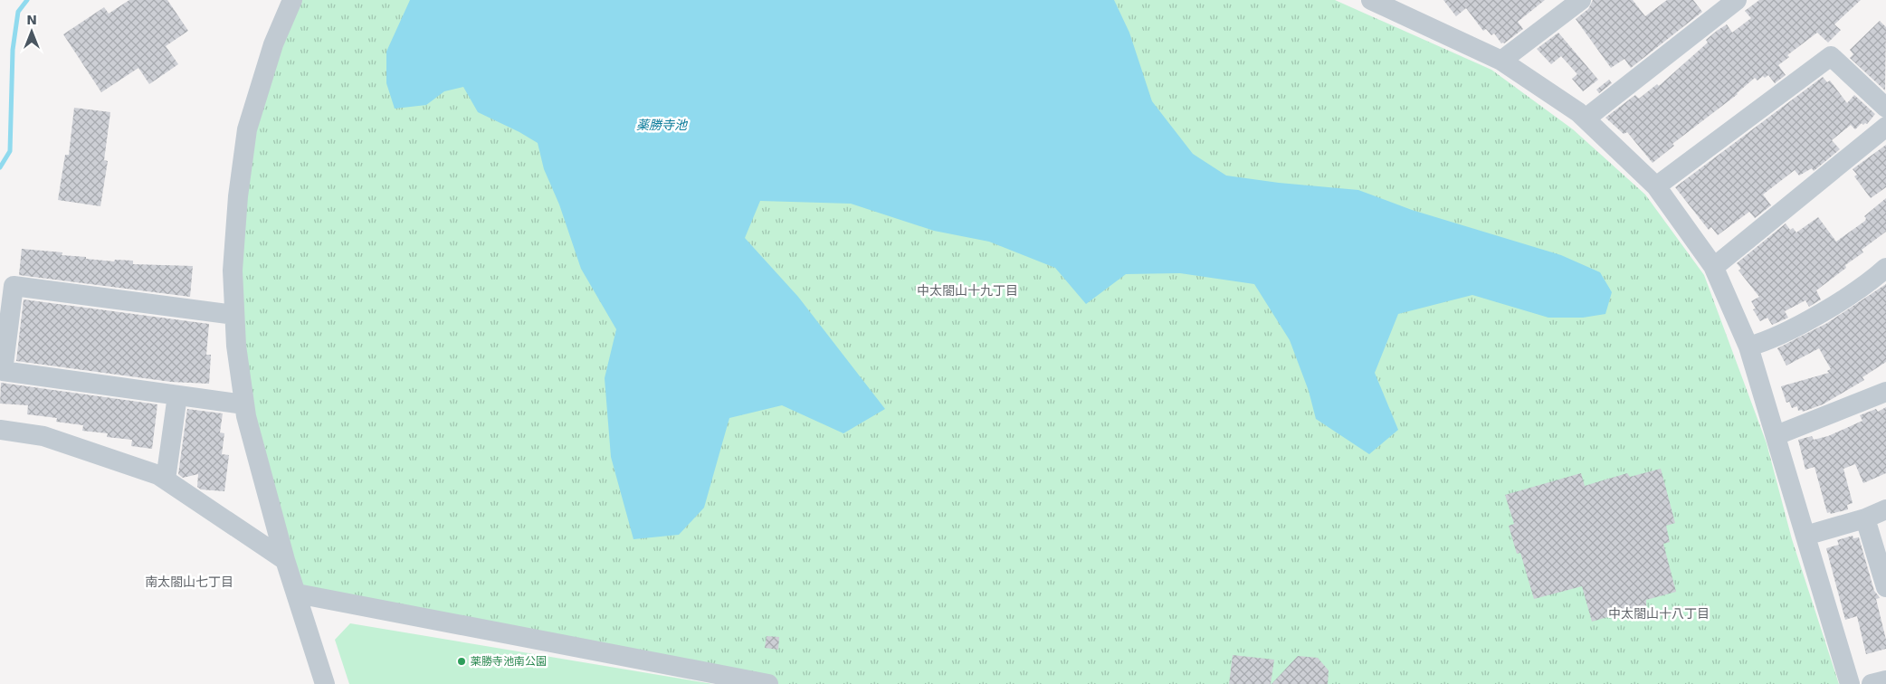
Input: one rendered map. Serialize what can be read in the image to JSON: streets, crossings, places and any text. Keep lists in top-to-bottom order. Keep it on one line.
{"districts":["中太閤山十九丁目","南太閤山七丁目","中太閤山十八丁目"],"water":["薬勝寺池"],"places":["薬勝寺池南公園"],"north":"top"}
